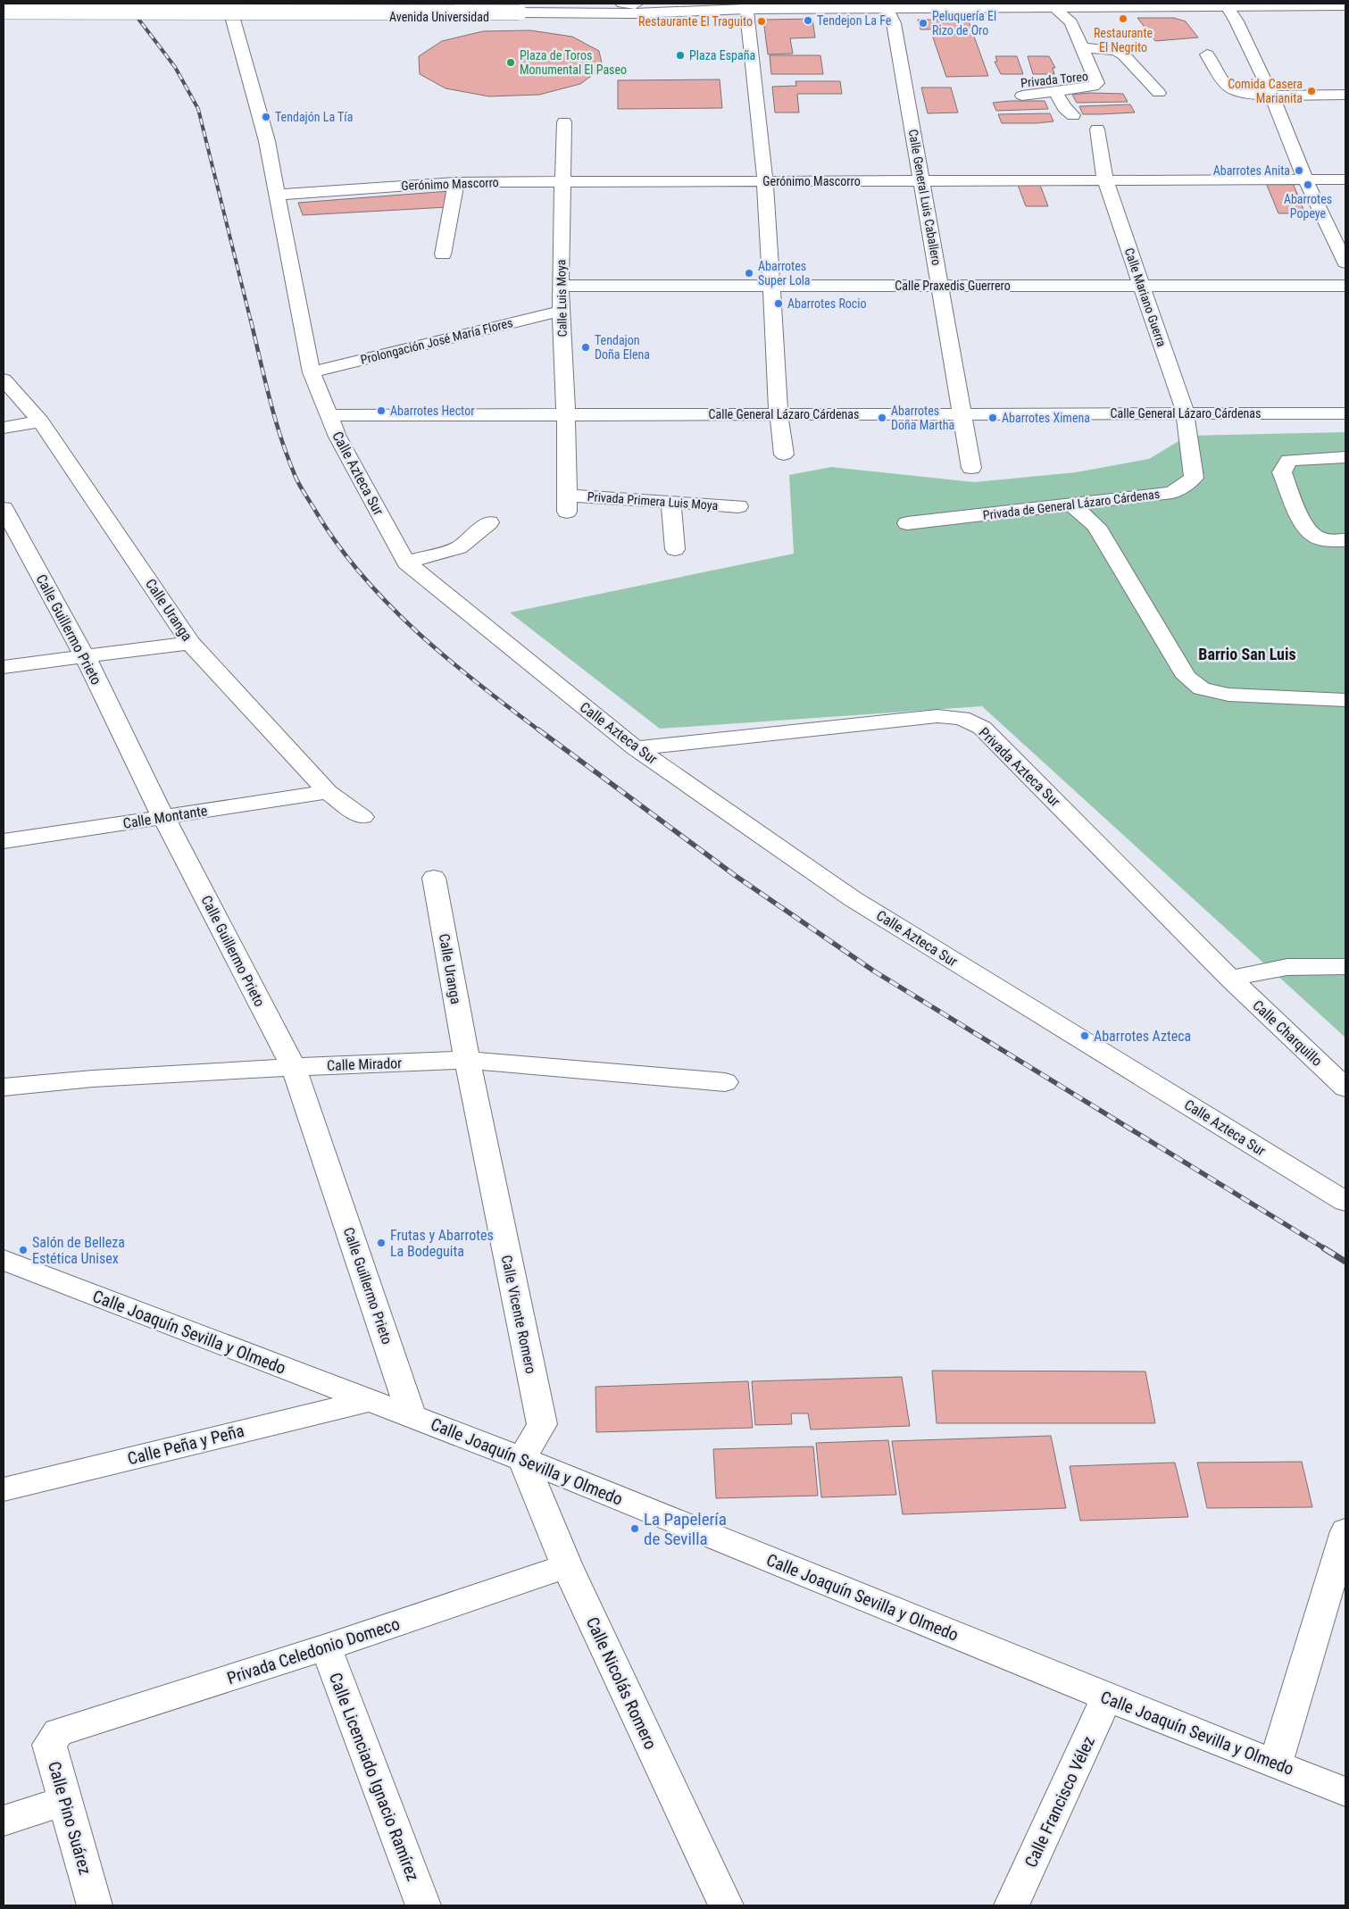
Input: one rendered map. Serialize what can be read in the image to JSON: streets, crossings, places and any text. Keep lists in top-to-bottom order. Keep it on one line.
{"streets":{"street":["Avenida Universidad","Privada Toreo","Gerónimo Mascorro","Calle General Luis Caballero","Calle Praxedis Guerrero","Calle Mariano Guerra","Calle Luis Moya","Prolongación José María Flores","Calle General Lázaro Cárdenas","Calle Azteca Sur","Privada Primera Luis Moya","Privada de General Lázaro Cárdenas","Calle Uranga","Calle Guillermo Prieto","Privada Azteca Sur","Calle Montante","Calle Charquillo","Calle Mirador","Calle Vicente Romero","Calle Joaquín Sevilla y Olmedo","Calle Peña y Peña","Privada Celedonio Domeco","Calle Nicolás Romero","Calle Licenciado Ignacio Ramírez","Calle Francisco Vélez","Calle Pino Suárez"]},"crossings":[["Avenida Universidad","Privada Toreo"],["Avenida Universidad","Calle General Luis Caballero"],["Gerónimo Mascorro","Calle General Luis Caballero"],["Gerónimo Mascorro","Calle Mariano Guerra"],["Gerónimo Mascorro","Calle Luis Moya"],["Gerónimo Mascorro","Calle Azteca Sur"],["Calle General Luis Caballero","Calle Praxedis Guerrero"],["Calle General Luis Caballero","Calle General Lázaro Cárdenas"],["Calle Praxedis Guerrero","Calle Mariano Guerra"],["Calle Praxedis Guerrero","Calle Luis Moya"],["Calle Mariano Guerra","Calle General Lázaro Cárdenas"],["Calle Mariano Guerra","Privada de General Lázaro Cárdenas"],["Calle Luis Moya","Prolongación José María Flores"],["Calle Luis Moya","Calle General Lázaro Cárdenas"],["Calle Luis Moya","Privada Primera Luis Moya"],["Prolongación José María Flores","Calle Azteca Sur"],["Calle General Lázaro Cárdenas","Calle Azteca Sur"],["Calle General Lázaro Cárdenas","Privada Primera Luis Moya"],["Calle General Lázaro Cárdenas","Privada de General Lázaro Cárdenas"],["Calle Azteca Sur","Privada Azteca Sur"],["Calle Uranga","Calle Montante"],["Calle Uranga","Calle Mirador"],["Calle Uranga","Calle Vicente Romero"],["Calle Guillermo Prieto","Calle Montante"],["Calle Guillermo Prieto","Calle Mirador"],["Calle Guillermo Prieto","Calle Joaquín Sevilla y Olmedo"],["Privada Azteca Sur","Calle Charquillo"],["Calle Mirador","Calle Vicente Romero"],["Calle Vicente Romero","Calle Joaquín Sevilla y Olmedo"],["Calle Vicente Romero","Calle Nicolás Romero"],["Calle Joaquín Sevilla y Olmedo","Calle Peña y Peña"],["Calle Joaquín Sevilla y Olmedo","Calle Nicolás Romero"],["Calle Joaquín Sevilla y Olmedo","Calle Francisco Vélez"],["Privada Celedonio Domeco","Calle Nicolás Romero"],["Privada Celedonio Domeco","Calle Licenciado Ignacio Ramírez"],["Privada Celedonio Domeco","Calle Pino Suárez"]],"districts":["Barrio San Luis"],"places":["Restaurante El Negrito","Tendejon La Fe","Restaurante El Traguito","Peluquería El Rizo de Oro","Plaza España","Plaza de Toros Monumental El Paseo","Comida Casera Marianita","Tendajón La Tía","Abarrotes Anita","Abarrotes Popeye","Abarrotes Super Lola","Abarrotes Rocio","Tendajon Doña Elena","Abarrotes Hector","Abarrotes Doña Martha","Abarrotes Ximena","Abarrotes Azteca","Frutas y Abarrotes La Bodeguita","Salón de Belleza Estética Unisex","La Papelería de Sevilla"]}
